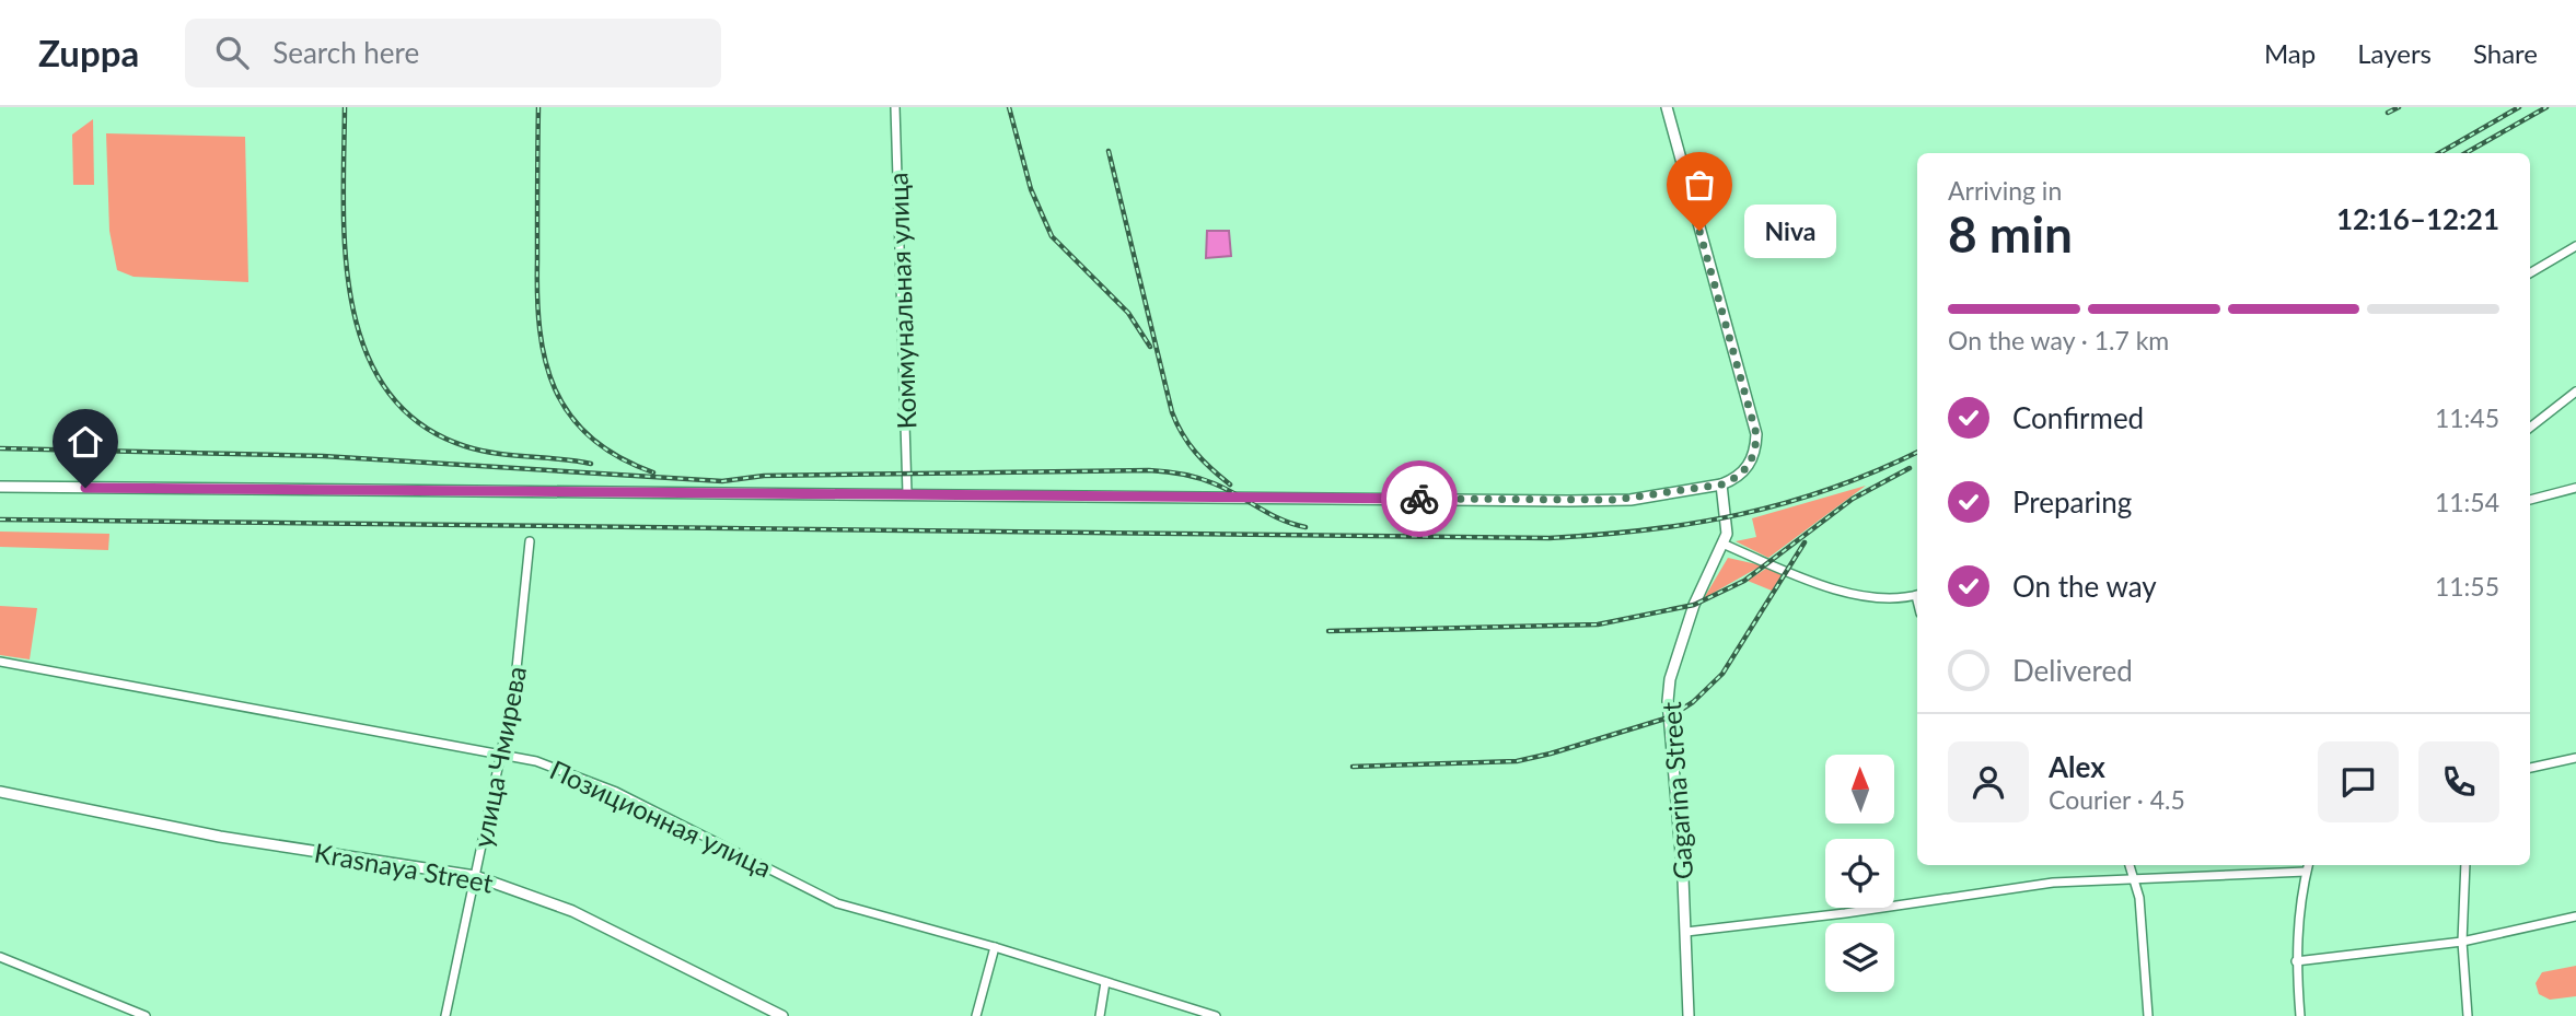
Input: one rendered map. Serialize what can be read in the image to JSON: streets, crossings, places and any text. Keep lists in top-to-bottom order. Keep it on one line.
{"streets":{"main road":["Gagarina Street","Krasnaya Street"],"street":["Коммунальная улица","улица Чмирева","Позиционная улица"]},"crossings":[["улица Чмирева","Позиционная улица"],["улица Чмирева","Krasnaya Street"]],"places":["Niva"],"north":"top","page":{"header":"Zuppa","search":"Search here","nav":["Map","Layers","Share"],"heading":["8 min","Arriving in","12:16–12:21"],"panel":["Alex","Courier · 4.5"],"bubble":"Niva","bar":"On the way · 1.7 km","list":[["Confirmed","11:45"],["Preparing","11:54"],["On the way","11:55"],"Delivered"]}}
